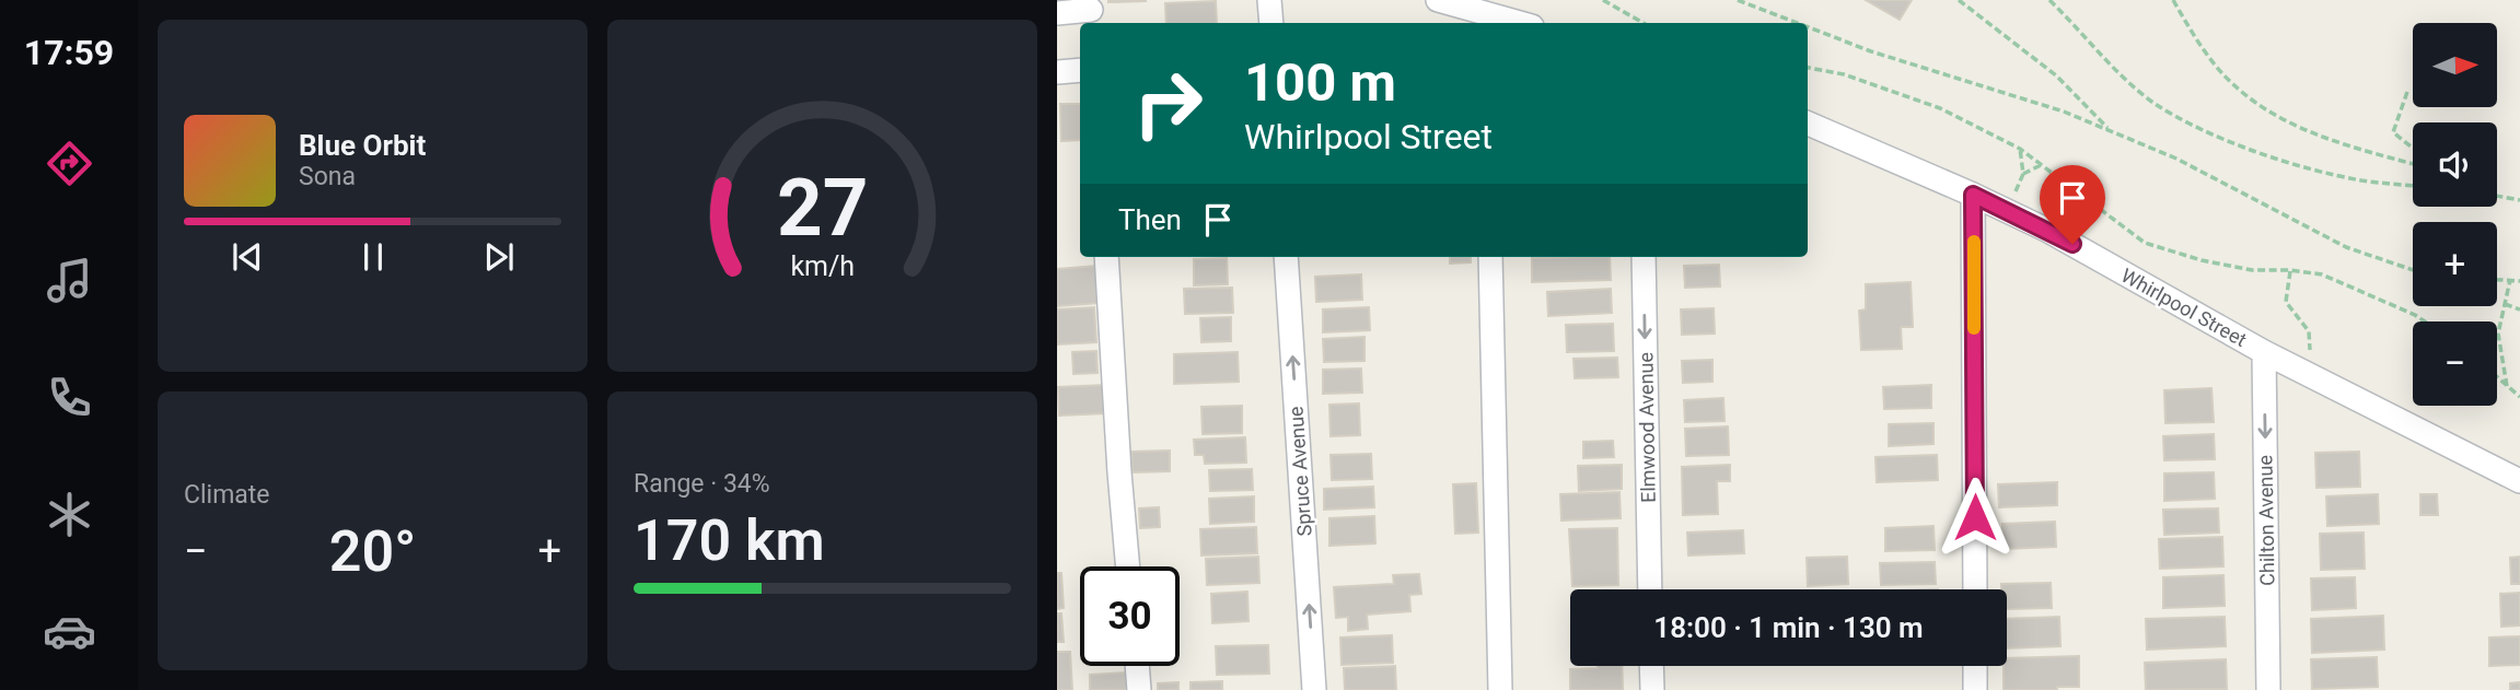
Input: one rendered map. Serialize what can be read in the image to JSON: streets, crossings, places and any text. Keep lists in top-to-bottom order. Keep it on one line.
{"streets":{"street":["Whirlpool Street","Elmwood Avenue","Spruce Avenue","Chilton Avenue"]},"crossings":[["Whirlpool Street","Chilton Avenue"]],"one_way":["Chilton Avenue"],"north":"right","page":{"tabs":"17:59","map_buttons":["+","−"],"turn":["100 m","Whirlpool Street"],"song":["Blue Orbit","Sona"],"then":"Then","tile":["Climate",["Range · 34%","170 km"]],"heat":["−","20°","+"],"limit":"30","trip":"18:00 · 1 min · 130 m","gauge":["27","km/h"]}}
